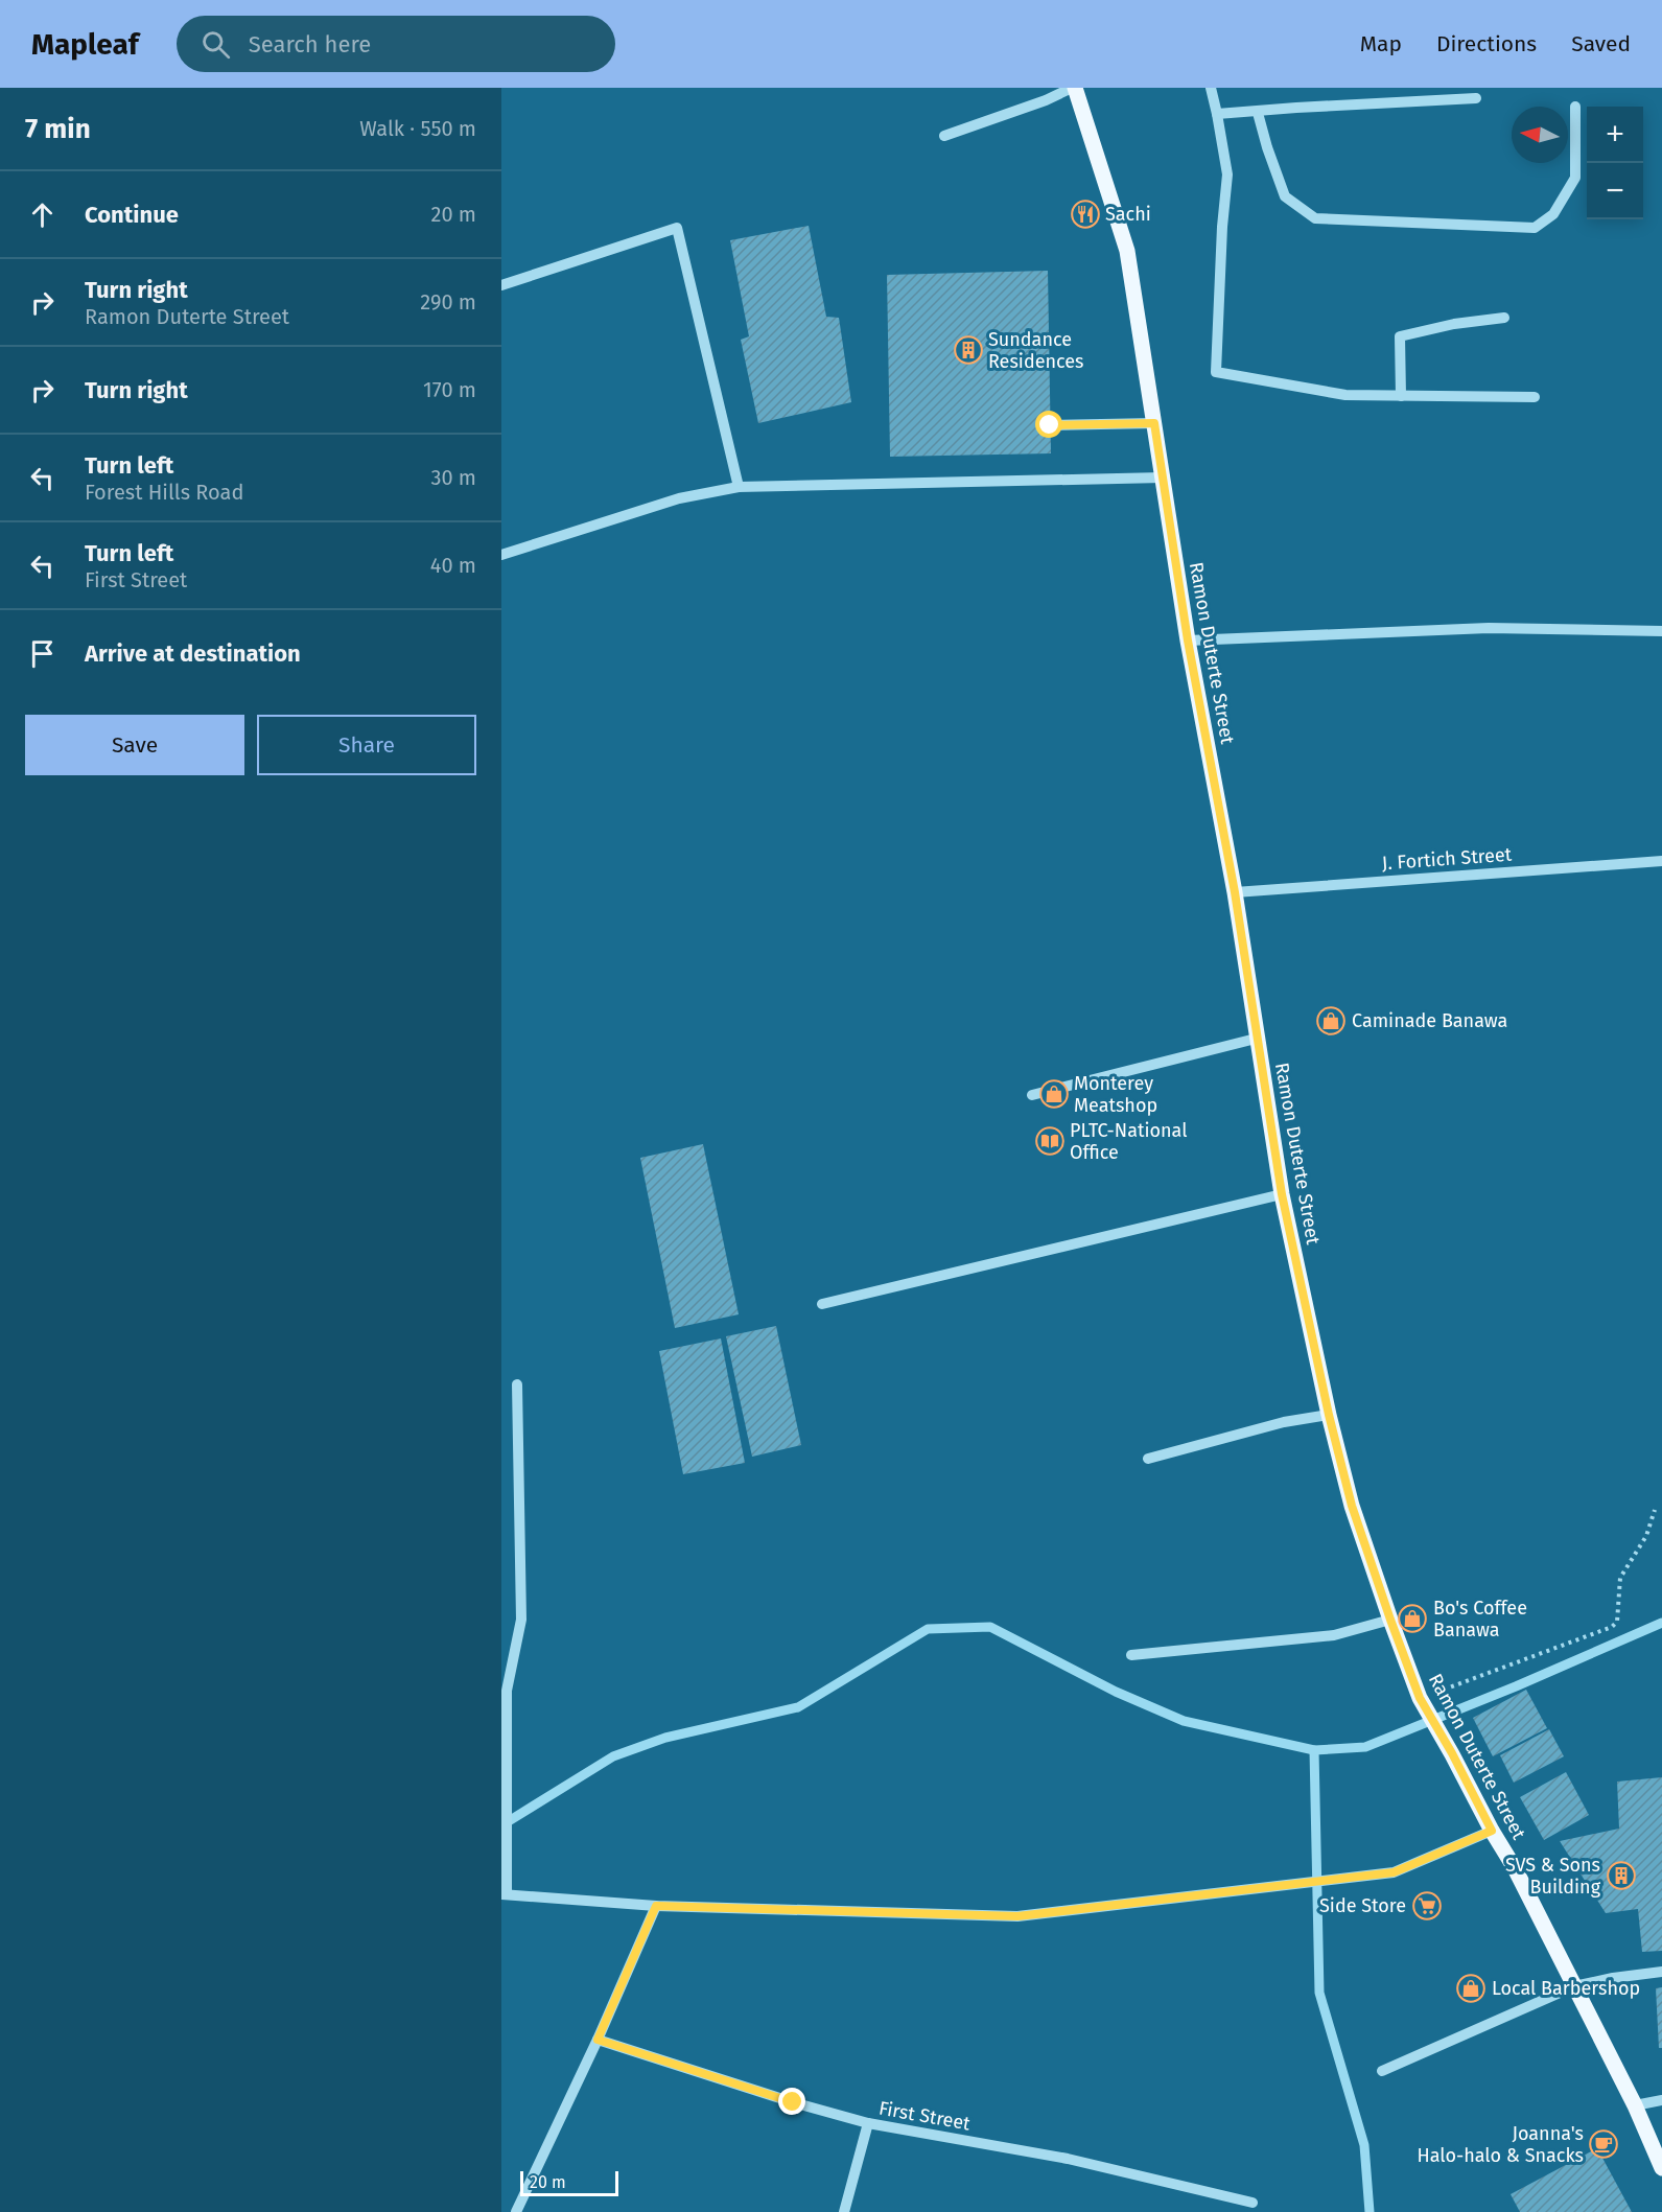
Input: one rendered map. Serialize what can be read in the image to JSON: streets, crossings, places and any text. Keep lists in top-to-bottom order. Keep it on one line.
{"streets":{"main road":["Ramon Duterte Street"],"street":["J. Fortich Street","First Street"]},"crossings":[["Ramon Duterte Street","J. Fortich Street"]],"places":{"restaurant":["Sachi"],"building":["Sundance Residences","SVS & Sons Building"],"shop":["Caminade Banawa","Monterey Meatshop","Bo's Coffee Banawa","Local Barbershop"],"library":["PLTC-National Office"],"supermarket":["Side Store"],"cafe":["Joanna's Halo-halo & Snacks"]},"scale_bar":"20 m","north":"left","page":{"header":"Mapleaf","search":"Search here","nav":["Map","Directions","Saved"],"heading":["7 min","Walk · 550 m"],"map_buttons":["+","−"],"list":[["Continue","20 m"],["Turn right","Ramon Duterte Street","290 m"],["Turn right","170 m"],["Turn left","Forest Hills Road","30 m"],["Turn left","First Street","40 m"],"Arrive at destination"],"buttons":["Save","Share"],"scale":"20 m"}}
